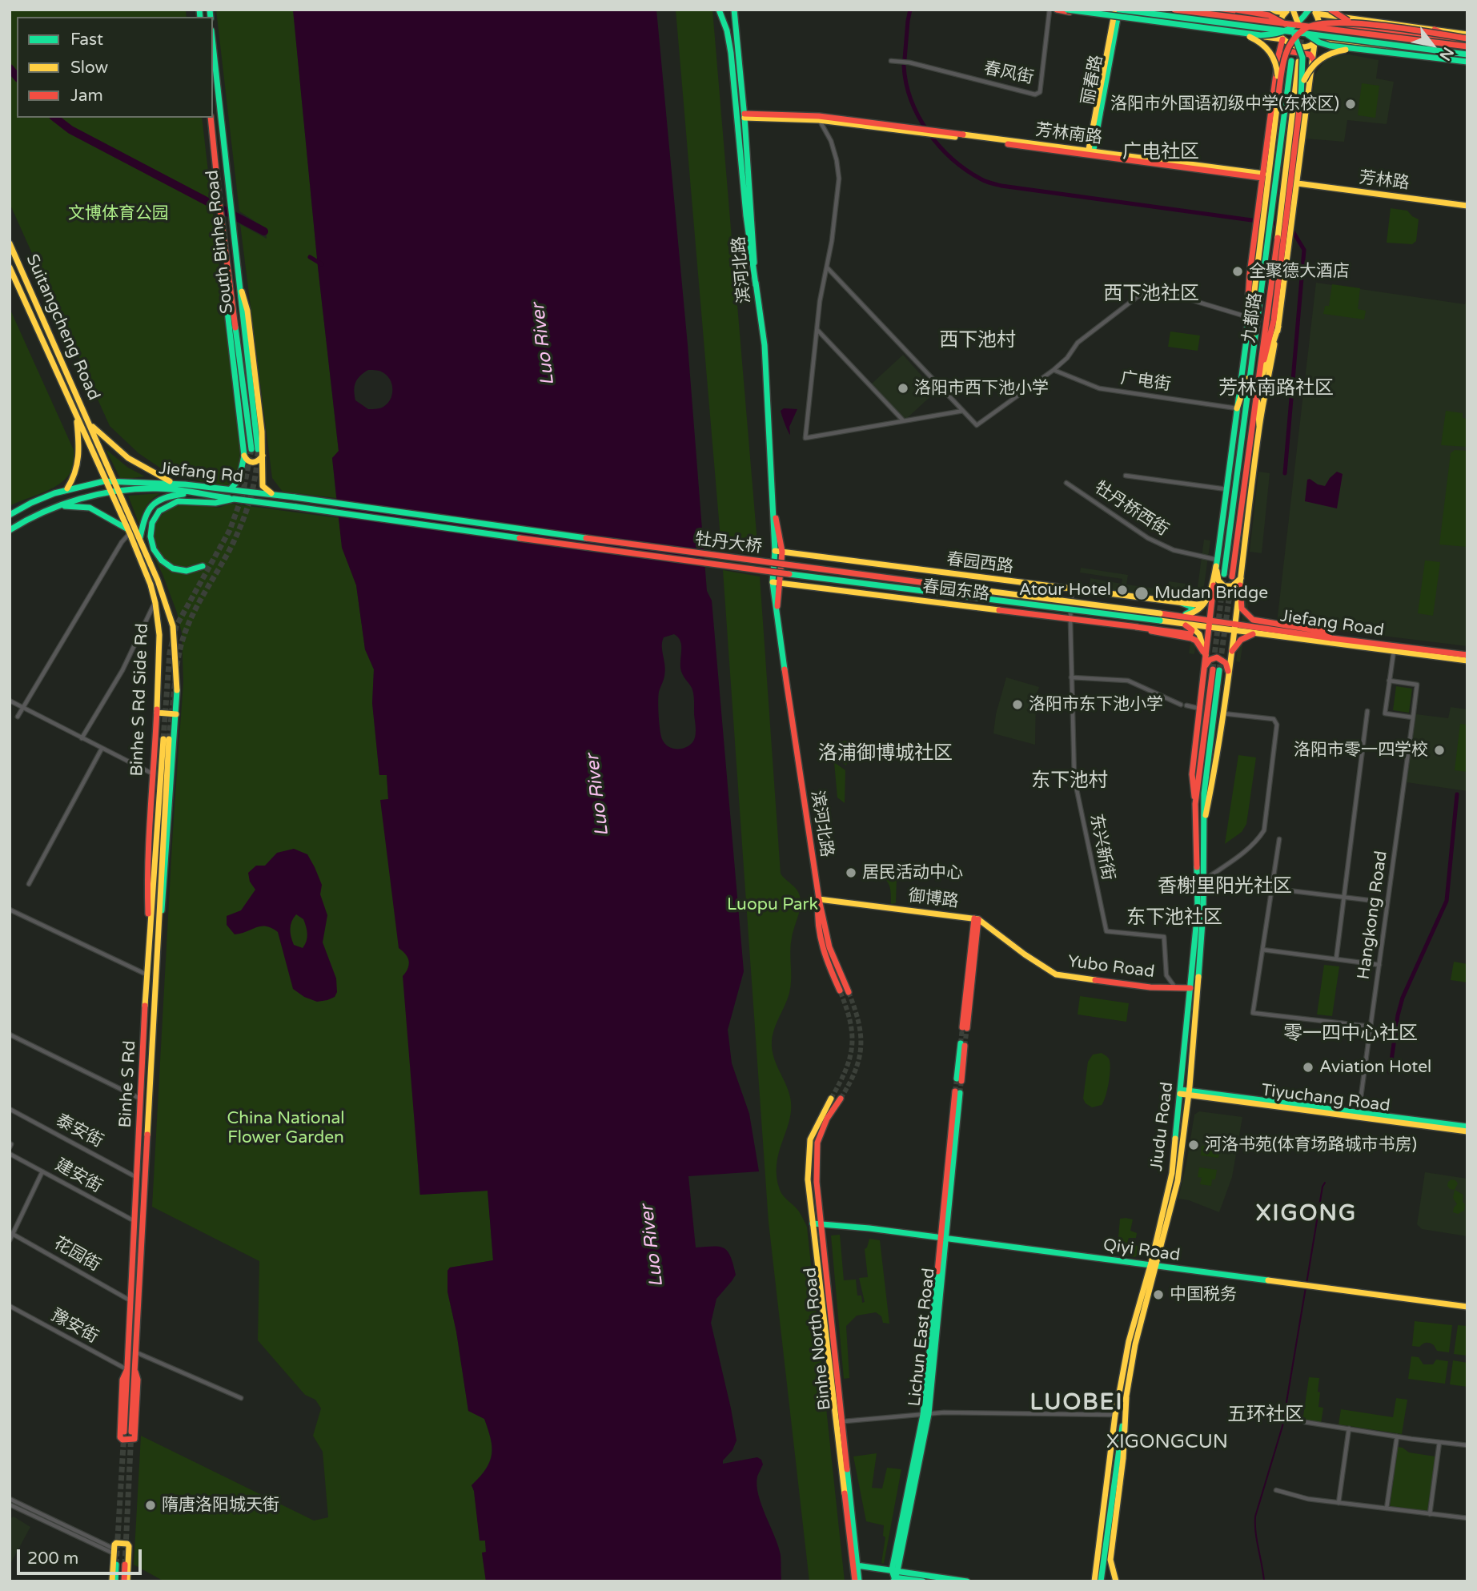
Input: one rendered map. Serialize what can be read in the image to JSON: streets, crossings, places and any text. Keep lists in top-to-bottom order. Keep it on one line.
{"streets":{"main road":["丽春路","芳林南路","芳林路","South Binhe Road","滨河北路","九都路","Suitangcheng Road","Jiefang Rd","牡丹大桥","春园西路","春园东路","Jiefang Road","Binhe S Rd Side Rd","御博路","Yubo Road","Binhe S Rd","Tiyuchang Road","Jiudu Road","Qiyi Road","Lichun East Road","Binhe North Road"],"street":["春风街","广电街","牡丹桥西街","东兴新街","Hangkong Road","泰安街","建安街","花园街","豫安街"]},"crossings":[["丽春路","芳林南路"],["芳林南路","九都路"],["芳林路","九都路"],["滨河北路","春园西路"],["滨河北路","春园东路"],["滨河北路","御博路"],["九都路","广电街"],["Suitangcheng Road","Binhe S Rd Side Rd"],["Jiefang Rd","牡丹大桥"],["Jiefang Rd","Binhe S Rd Side Rd"],["牡丹大桥","Jiefang Road"],["春园西路","东兴新街"],["春园东路","东兴新街"],["Binhe S Rd Side Rd","Binhe S Rd"],["东兴新街","Yubo Road"],["御博路","Yubo Road"],["Hangkong Road","Tiyuchang Road"],["Yubo Road","Jiudu Road"],["Binhe S Rd","泰安街"],["Binhe S Rd","建安街"],["Binhe S Rd","花园街"],["Binhe S Rd","豫安街"],["Tiyuchang Road","Jiudu Road"],["Jiudu Road","Qiyi Road"],["Qiyi Road","Lichun East Road"],["Qiyi Road","Binhe North Road"]],"districts":["广电社区","西下池社区","西下池村","芳林南路社区","洛浦御博城社区","东下池村","香榭里阳光社区","东下池社区","零一四中心社区","XIGONG","LUOBEI","五环社区","XIGONGCUN"],"water":["Luo River"],"parks":["文博体育公园","Luopu Park","China National Flower Garden"],"places":["洛阳市外国语初级中学(东校区)","全聚德大酒店","洛阳市西下池小学","Atour Hotel","Mudan Bridge","洛阳市东下池小学","洛阳市零一四学校","居民活动中心","Aviation Hotel","河洛书苑(体育场路城市书房)","中国税务","隋唐洛阳城天街"],"legend":["Fast","Slow","Jam"],"scale_bar":"200 m","north":"bottom right"}
